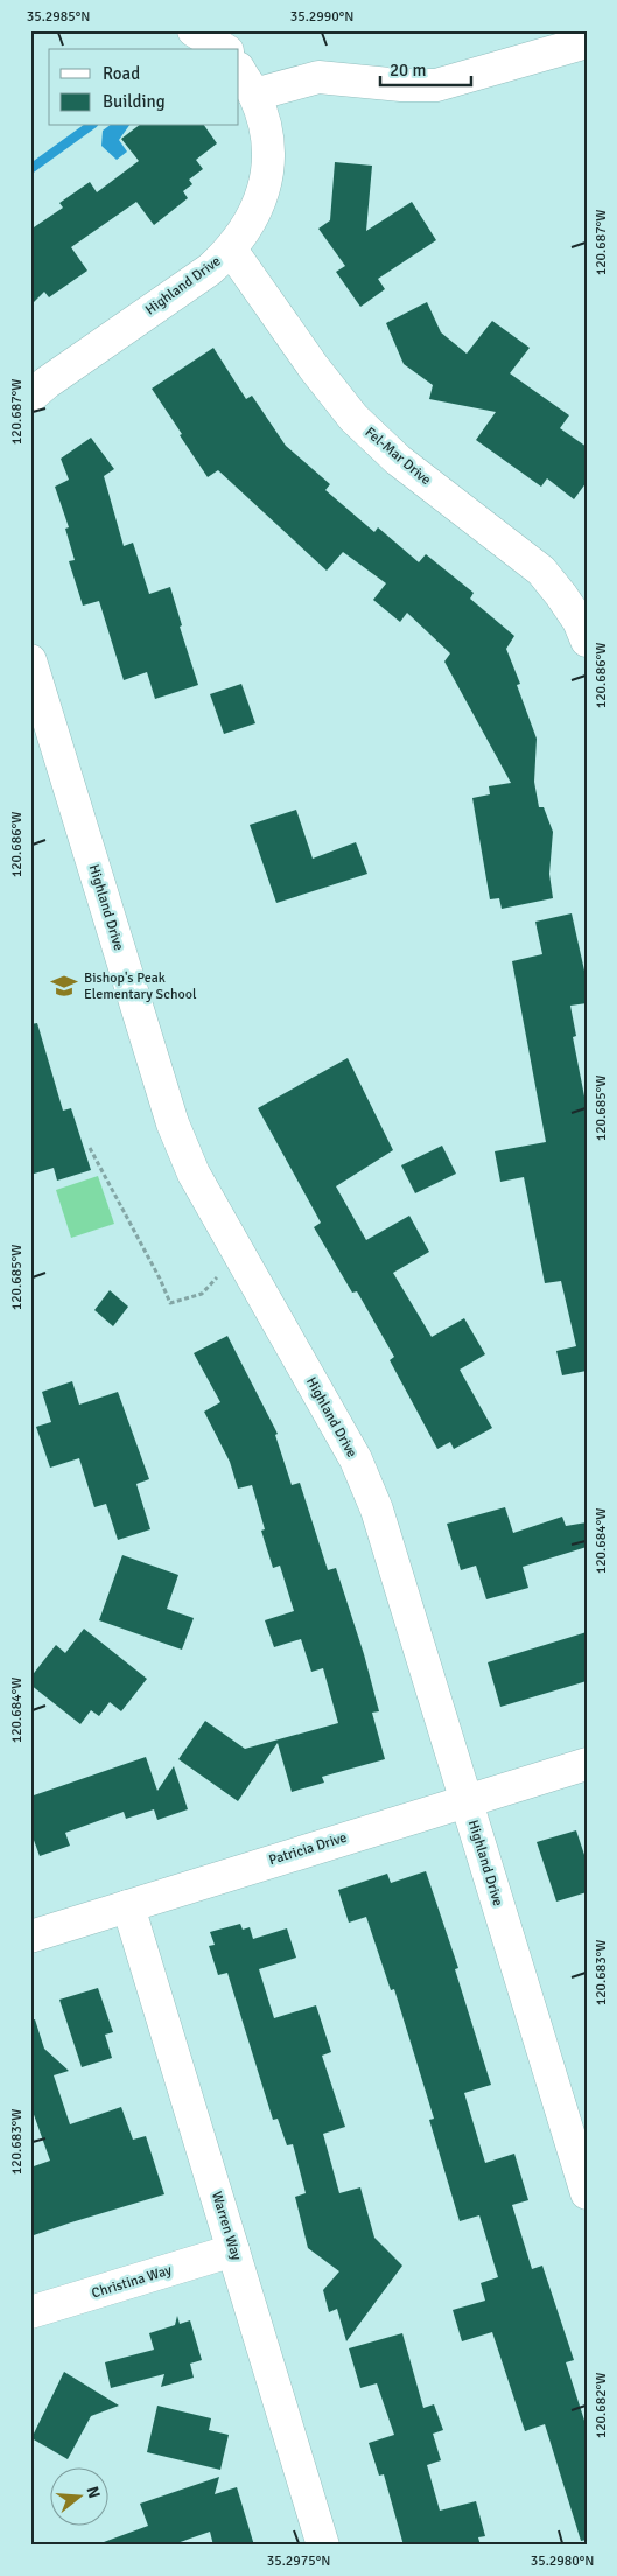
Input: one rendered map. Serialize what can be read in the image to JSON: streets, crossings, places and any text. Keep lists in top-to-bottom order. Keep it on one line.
{"streets":{"street":["Highland Drive","Fel-Mar Drive","Patricia Drive","Warren Way","Christina Way"]},"crossings":[["Highland Drive","Fel-Mar Drive"],["Highland Drive","Patricia Drive"],["Patricia Drive","Warren Way"],["Warren Way","Christina Way"]],"places":{"school or university":["Bishop's Peak Elementary School"]},"legend":["Road","Building"],"scale_bar":"20 m","north":"right","coordinates":["35.2985°N","35.2990°N","120.687°W","120.686°W","120.685°W","120.684°W","120.683°W","120.682°W","35.2975°N","35.2980°N"]}
